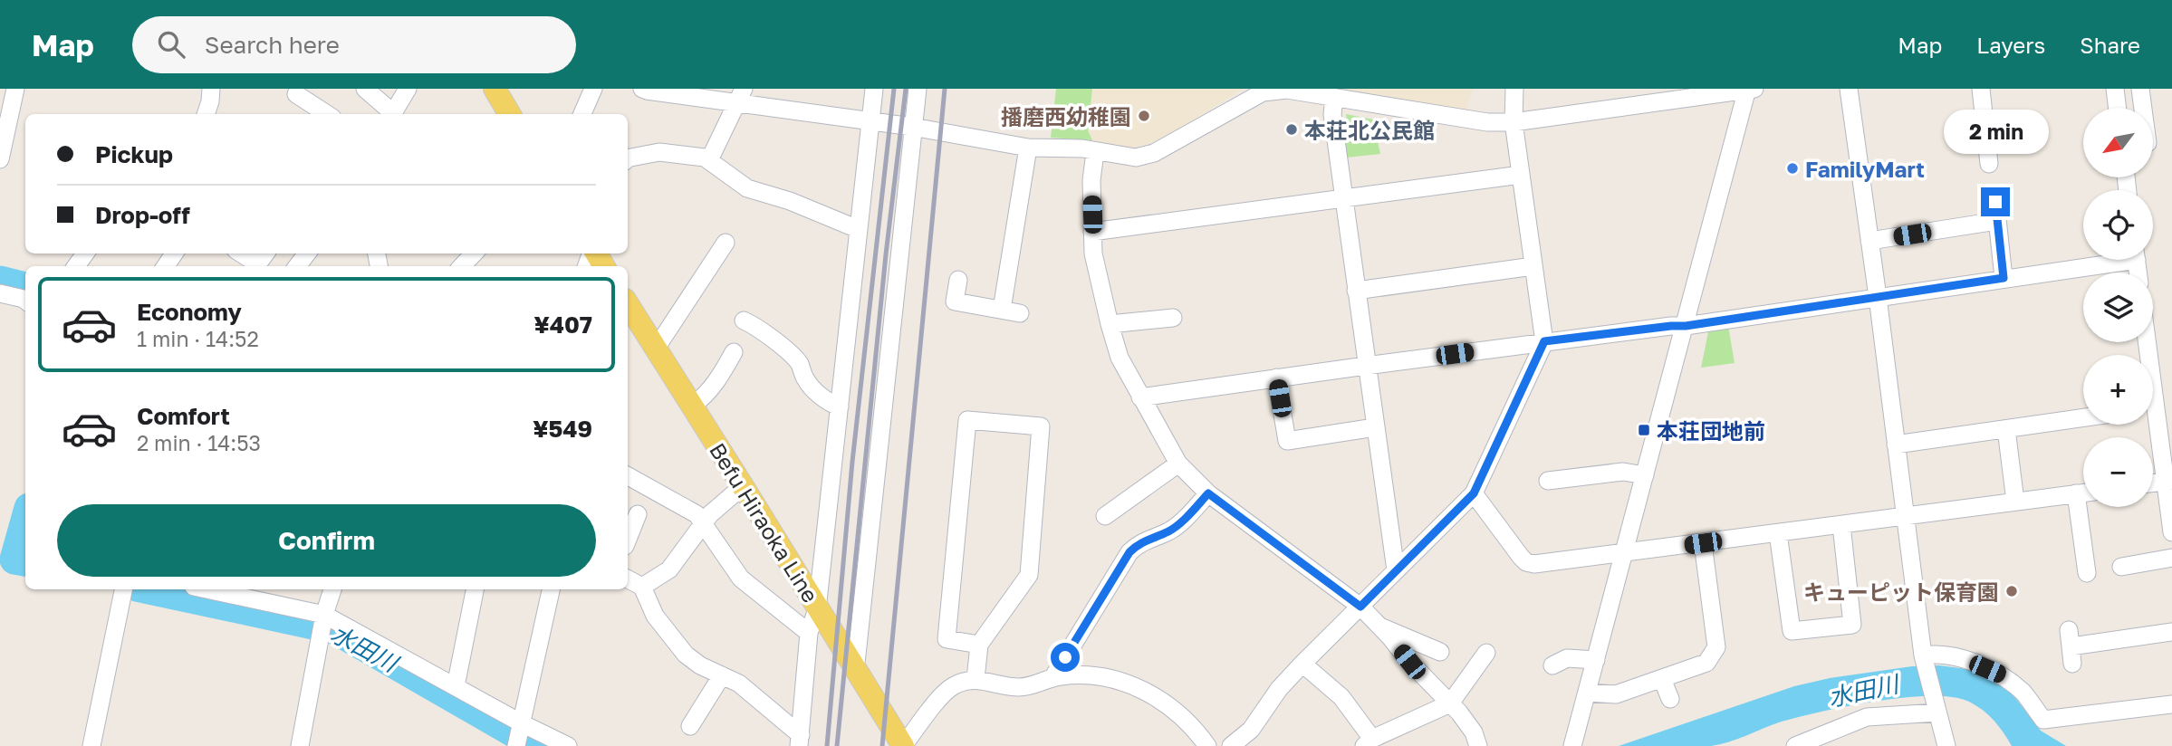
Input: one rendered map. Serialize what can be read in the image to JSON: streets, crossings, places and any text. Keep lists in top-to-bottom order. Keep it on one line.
{"streets":{"main road":["Befu Hiraoka Line"]},"water":["水田川"],"places":{"other":["播磨西幼稚園","本荘北公民館","FamilyMart","キューピット保育園"],"transit":["本荘団地前"]},"north":"bottom left","page":{"header":"Map","search":"Search here","nav":["Map","Layers","Share"],"map_buttons":["+","−"],"bubble":"2 min","banner":["Pickup","Drop-off"],"list":[{"name":"Economy","note":"1 min · 14:52","value":"¥407"},{"name":"Comfort","note":"2 min · 14:53","value":"¥549"}],"buttons":"Confirm"}}
